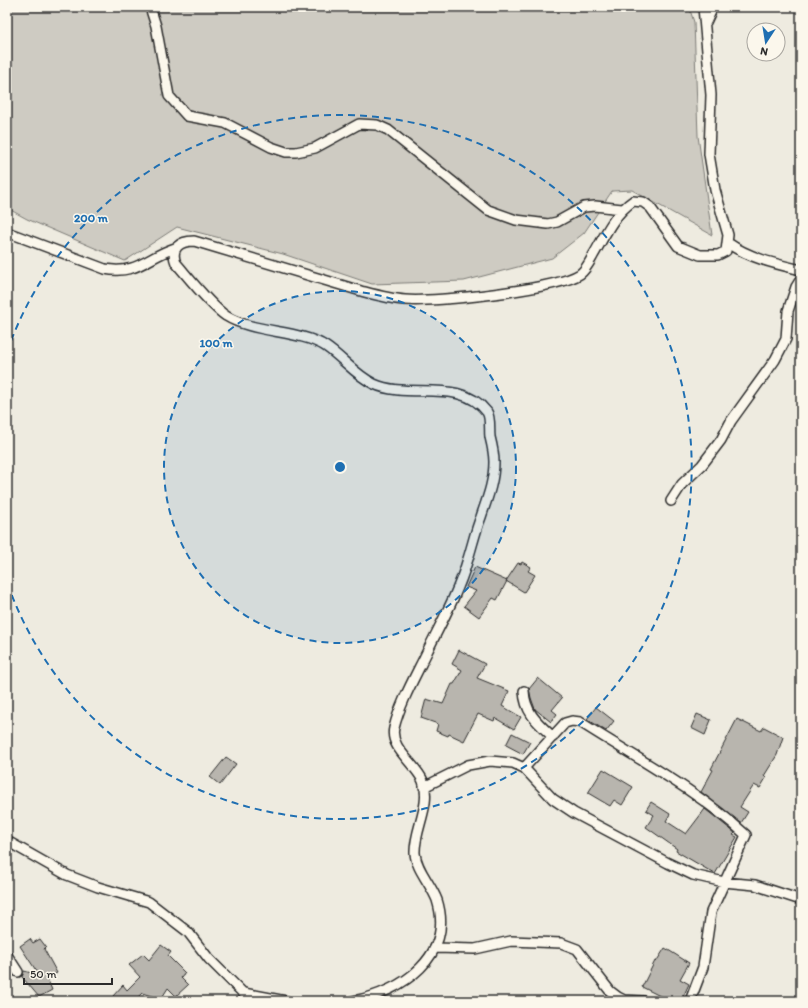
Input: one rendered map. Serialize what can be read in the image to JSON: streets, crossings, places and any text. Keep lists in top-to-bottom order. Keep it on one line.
{"scale_bar":"50 m","north":"bottom","rings":["200 m","100 m"]}
